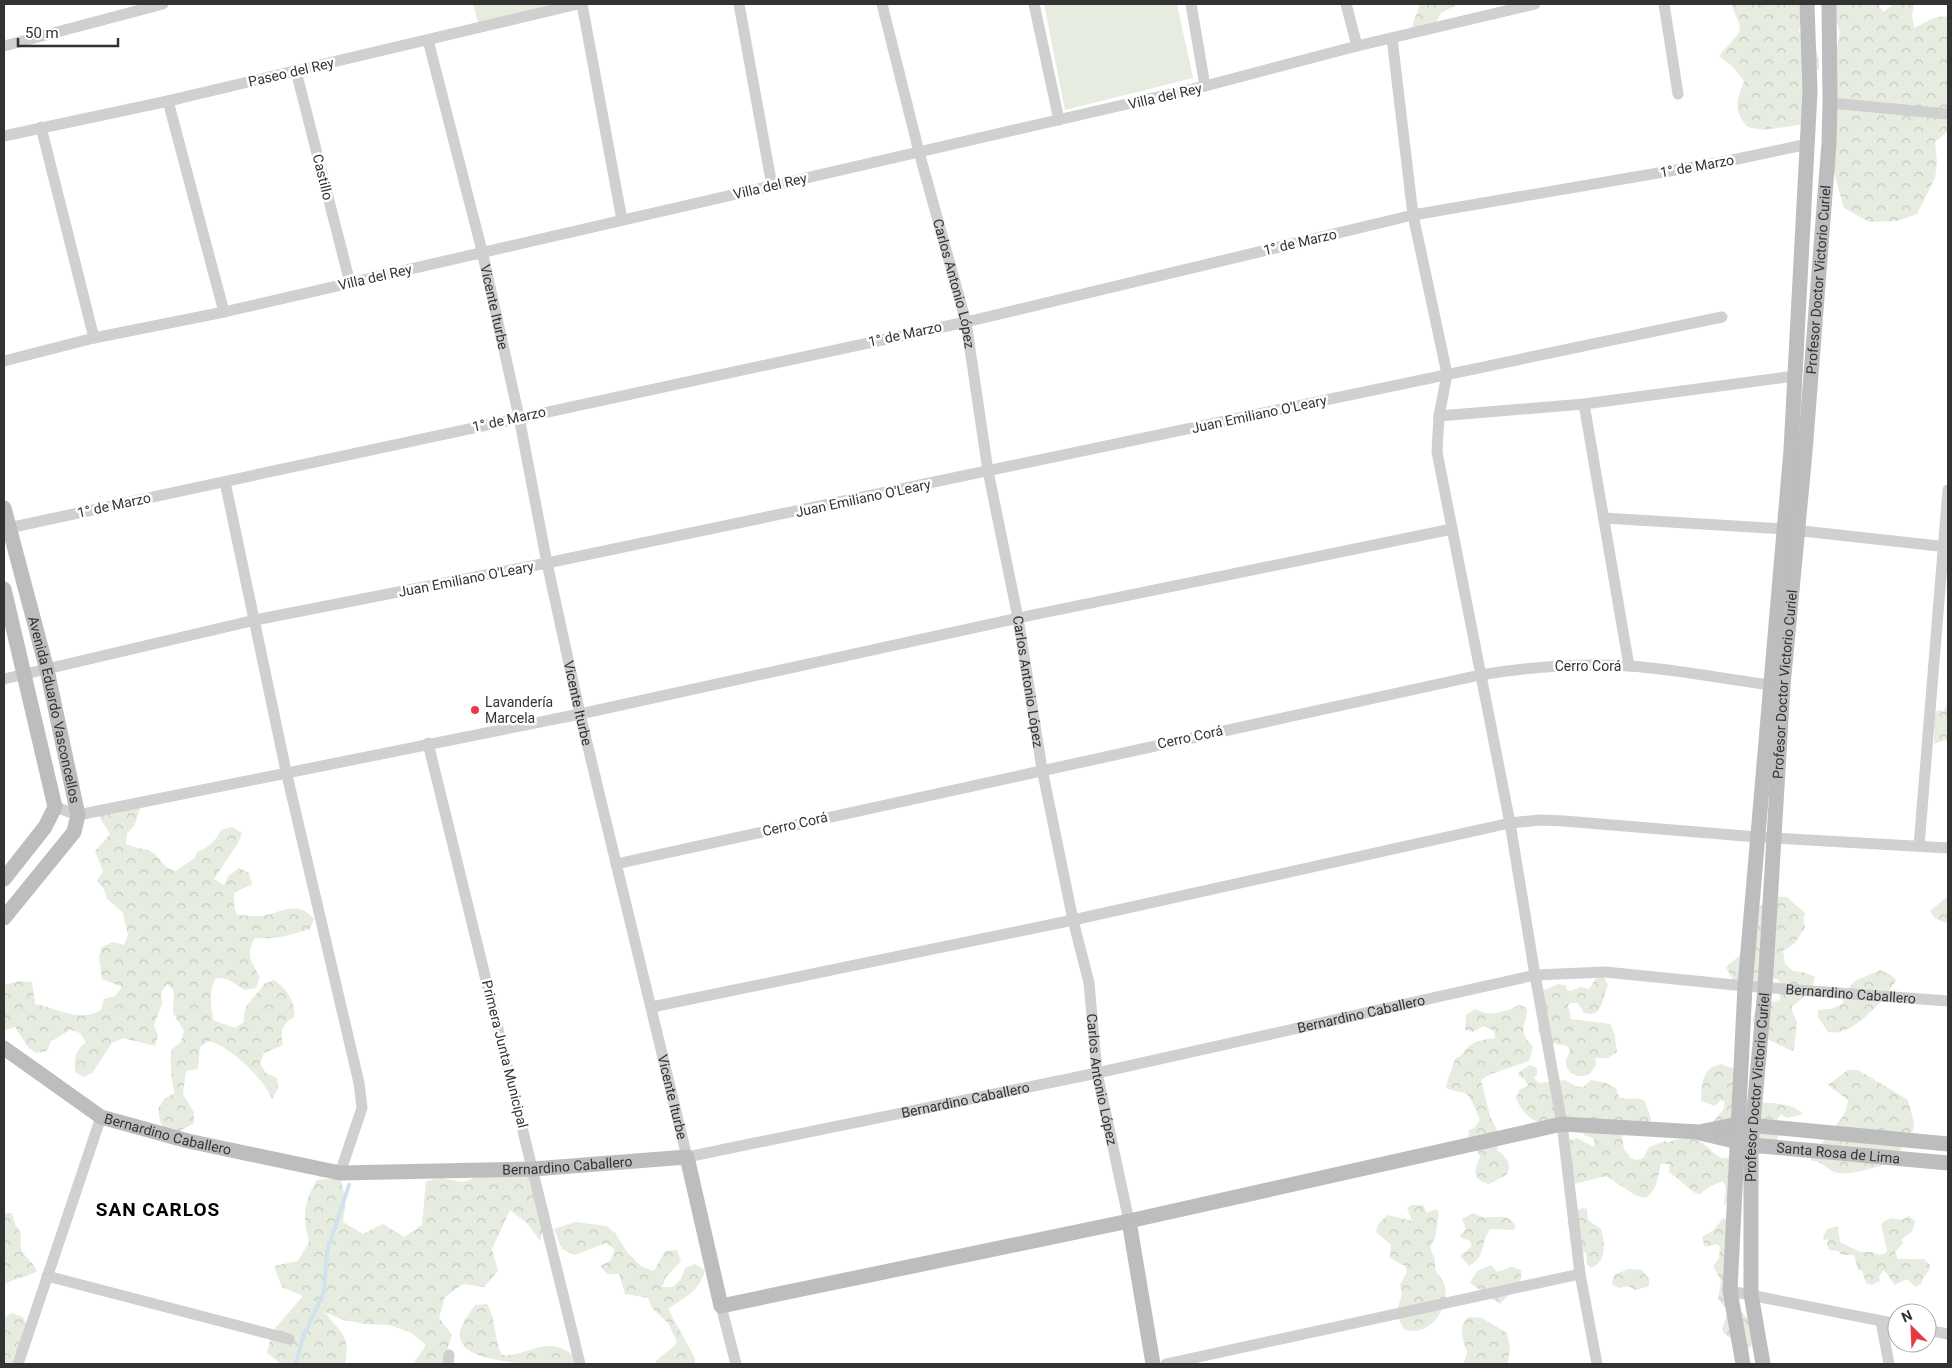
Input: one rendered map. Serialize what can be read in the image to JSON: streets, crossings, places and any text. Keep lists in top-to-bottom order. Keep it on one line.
{"streets":{"street":["Paseo del Rey","Villa del Rey","1° de Marzo","Castillo","Profesor Doctor Victorio Curiel","Carlos Antonio López","Vicente Iturbe","Juan Emiliano O'Leary","Cerro Corá","Avenida Eduardo Vasconcellos","Bernardino Caballero","Primera Junta Municipal","Santa Rosa de Lima"]},"crossings":[["Paseo del Rey","Castillo"],["Paseo del Rey","Vicente Iturbe"],["Villa del Rey","Castillo"],["Villa del Rey","Carlos Antonio López"],["Villa del Rey","Vicente Iturbe"],["1° de Marzo","Profesor Doctor Victorio Curiel"],["1° de Marzo","Carlos Antonio López"],["1° de Marzo","Vicente Iturbe"],["1° de Marzo","Avenida Eduardo Vasconcellos"],["Profesor Doctor Victorio Curiel","Cerro Corá"],["Profesor Doctor Victorio Curiel","Bernardino Caballero"],["Profesor Doctor Victorio Curiel","Santa Rosa de Lima"],["Carlos Antonio López","Juan Emiliano O'Leary"],["Carlos Antonio López","Cerro Corá"],["Carlos Antonio López","Bernardino Caballero"],["Vicente Iturbe","Juan Emiliano O'Leary"],["Vicente Iturbe","Cerro Corá"],["Vicente Iturbe","Bernardino Caballero"],["Juan Emiliano O'Leary","Avenida Eduardo Vasconcellos"],["Bernardino Caballero","Primera Junta Municipal"]],"districts":["SAN CARLOS"],"places":["Lavandería Marcela"],"scale_bar":"50 m","north":"top left"}
